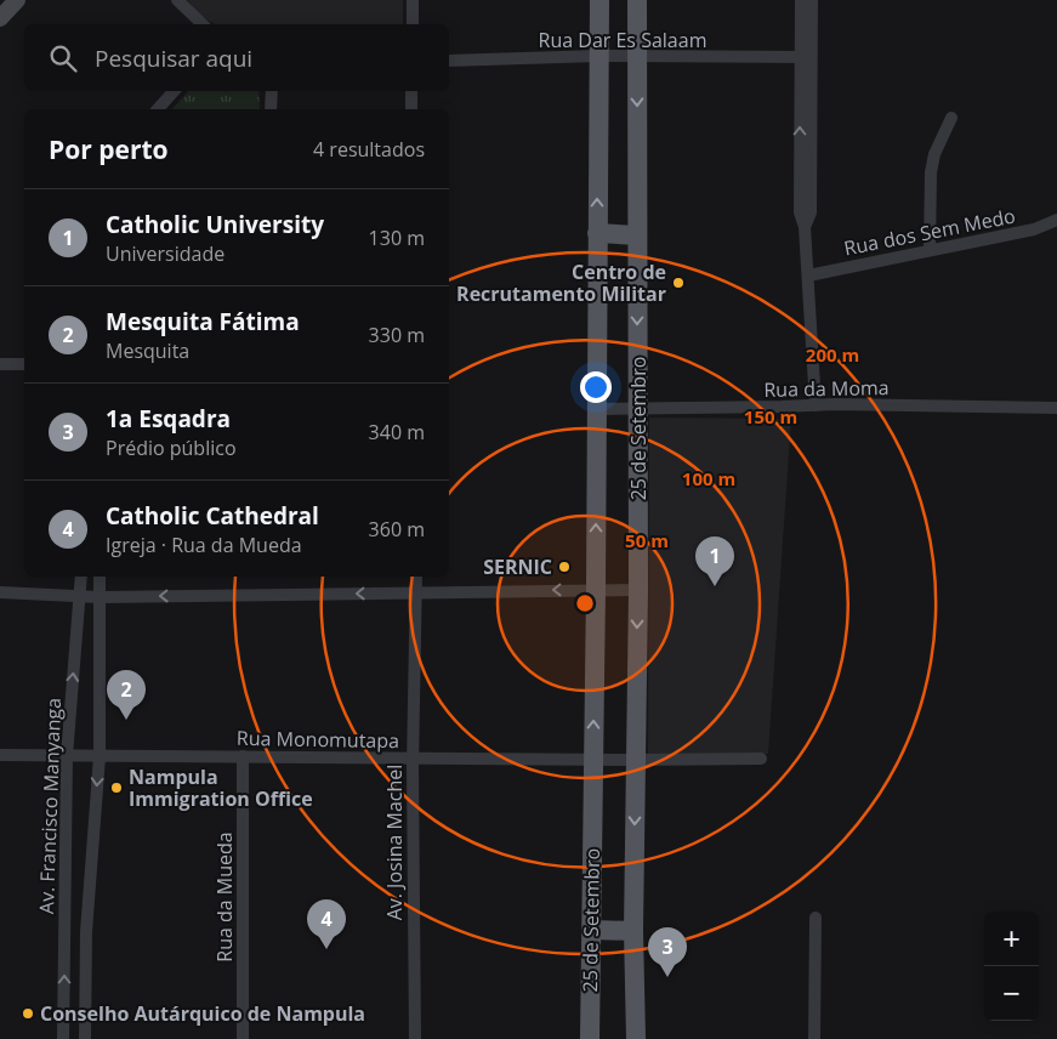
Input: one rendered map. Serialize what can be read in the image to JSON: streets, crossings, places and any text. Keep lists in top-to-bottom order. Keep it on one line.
{"streets":{"main road":["25 de Setembro"],"street":["Rua Dar Es Salaam","Rua dos Sem Medo","Rua da Moma","Rua Monomutapa","Av. Francisco Manyanga","Av. Josina Machel","Rua da Mueda"]},"crossings":[["Rua Dar Es Salaam","25 de Setembro"],["Rua da Moma","25 de Setembro"],["25 de Setembro","Rua Monomutapa"],["Rua Monomutapa","Av. Francisco Manyanga"],["Rua Monomutapa","Av. Josina Machel"],["Rua Monomutapa","Rua da Mueda"]],"places":["Centro de Recrutamento Militar","SERNIC","Nampula Immigration Office","Conselho Autárquico de Nampula"],"page":{"search":"Pesquisar aqui","heading":["Por perto","4 resultados"],"list":[{"mark":"1","name":"Catholic University","note":"Universidade","value":"130 m"},{"mark":"2","name":"Mesquita Fátima","note":"Mesquita","value":"330 m"},{"mark":"3","name":"1a Esqadra","note":"Prédio público","value":"340 m"},{"mark":"4","name":"Catholic Cathedral","note":"Igreja · Rua da Mueda","value":"360 m"}],"pins":["1","2","4","3"],"map_buttons":["+","−"]},"rings":["200 m","150 m","100 m","50 m"]}
